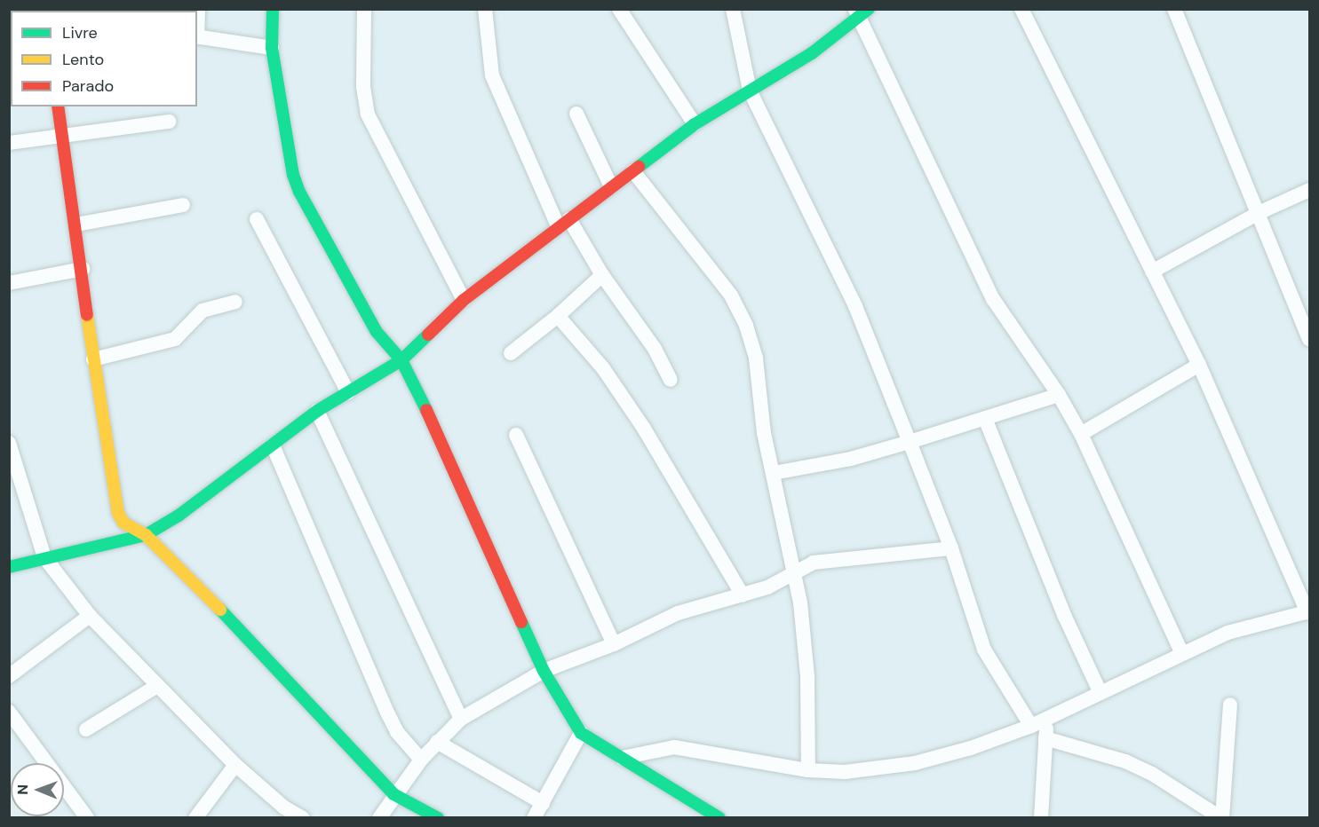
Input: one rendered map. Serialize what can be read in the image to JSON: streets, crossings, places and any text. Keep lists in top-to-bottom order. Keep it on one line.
{"legend":["Livre","Lento","Parado"],"north":"left"}
